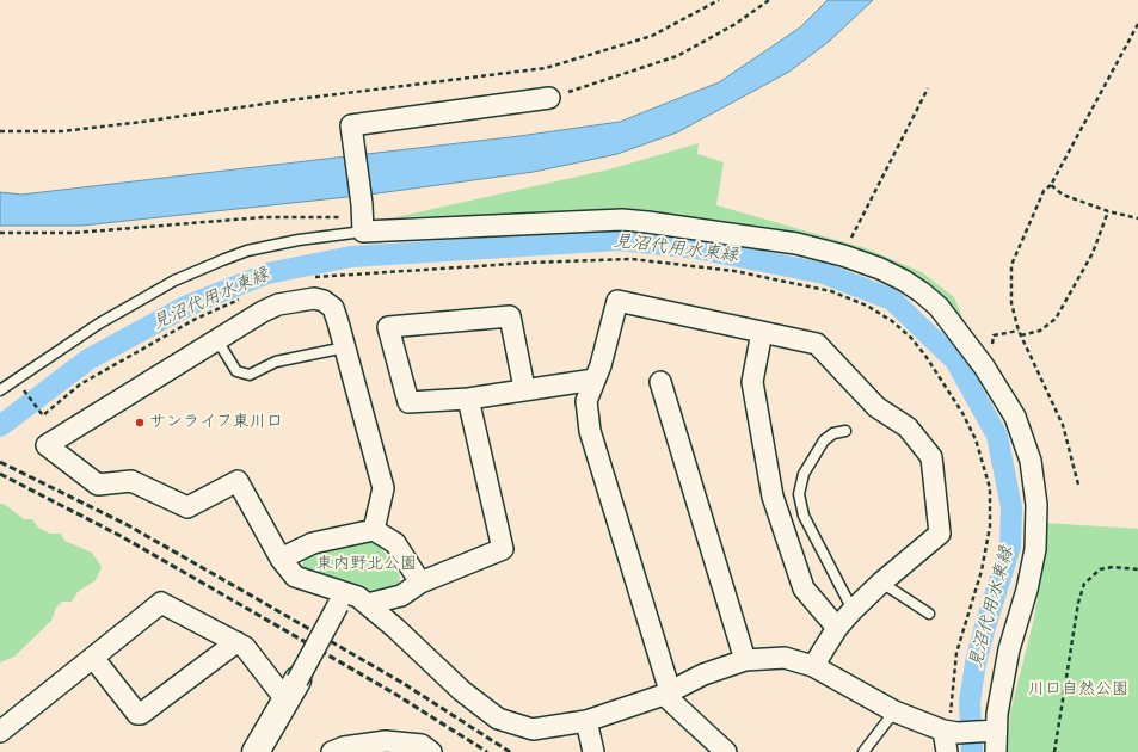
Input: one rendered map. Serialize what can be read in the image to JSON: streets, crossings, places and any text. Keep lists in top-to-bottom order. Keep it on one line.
{"water":["見沼代用水東縁"],"parks":["東内野北公園","川口自然公園"],"places":["サンライフ東川口"]}
